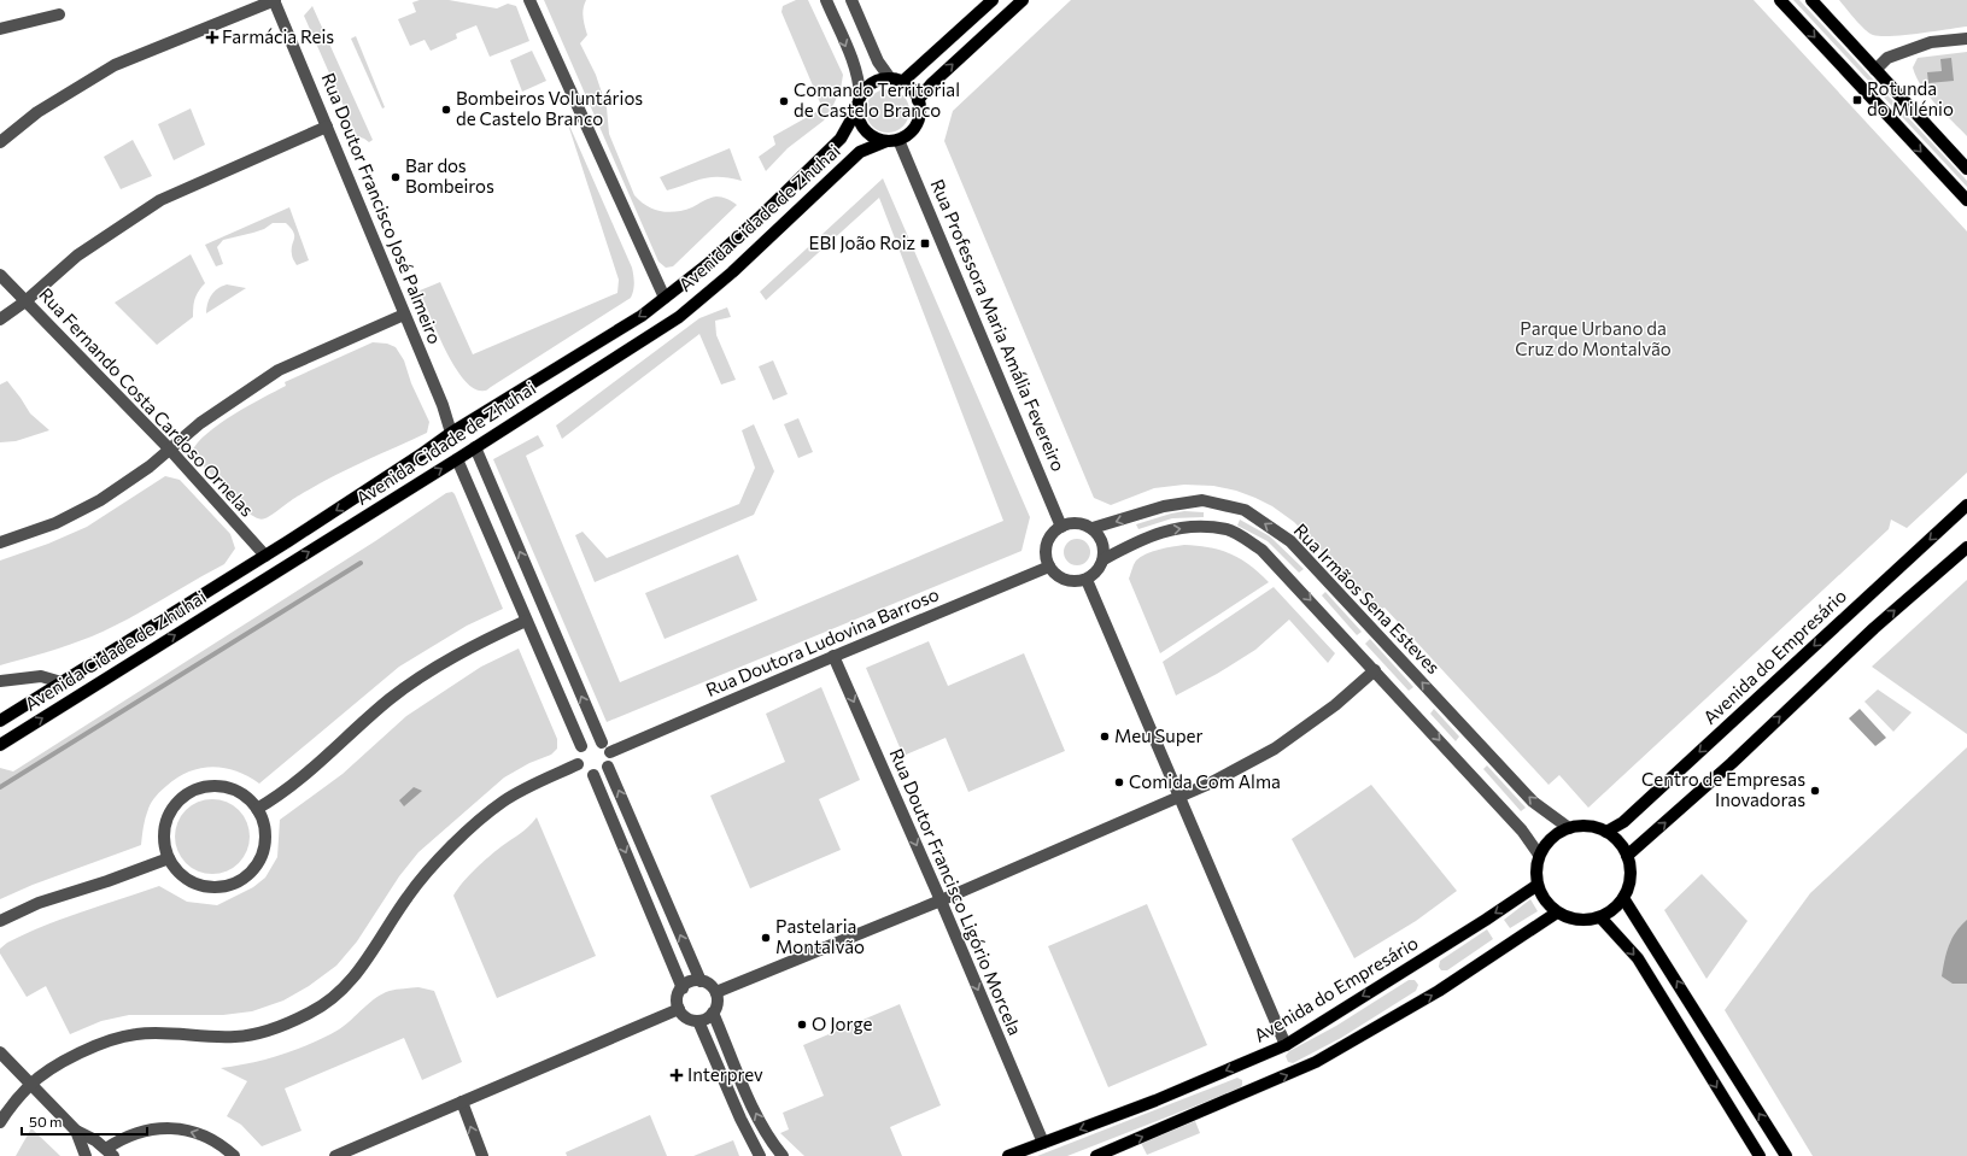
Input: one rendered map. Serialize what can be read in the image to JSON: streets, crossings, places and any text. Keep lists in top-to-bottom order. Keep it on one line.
{"streets":{"main road":["Avenida Cidade de Zhuhai","Avenida do Empresário"],"street":["Rua Doutor Francisco José Palmeiro","Rua Professora Maria Amália Fevereiro","Rua Fernando Costa Cardoso Ornelas","Rua Irmãos Sena Esteves","Rua Doutora Ludovina Barroso","Rua Doutor Francisco Ligório Morcela"]},"crossings":[["Rua Doutor Francisco José Palmeiro","Avenida Cidade de Zhuhai"],["Avenida Cidade de Zhuhai","Rua Professora Maria Amália Fevereiro"],["Avenida Cidade de Zhuhai","Rua Fernando Costa Cardoso Ornelas"],["Rua Professora Maria Amália Fevereiro","Rua Irmãos Sena Esteves"],["Rua Professora Maria Amália Fevereiro","Rua Doutora Ludovina Barroso"],["Rua Irmãos Sena Esteves","Rua Doutora Ludovina Barroso"],["Rua Irmãos Sena Esteves","Avenida do Empresário"],["Rua Doutora Ludovina Barroso","Rua Doutor Francisco Ligório Morcela"],["Avenida do Empresário","Rua Doutor Francisco Ligório Morcela"]],"one_way":["Rua Doutor Francisco Ligório Morcela"],"parks":["Parque Urbano da Cruz do Montalvão"],"places":{"health":["Farmácia Reis","Interprev"],"transit":["Rotunda do Milénio","EBI João Roiz"],"other":["Comando Territorial de Castelo Branco","Bombeiros Voluntários de Castelo Branco","Bar dos Bombeiros","Meu Super","Comida Com Alma","Centro de Empresas Inovadoras","Pastelaria Montalvão","O Jorge"]},"scale_bar":"50 m"}
